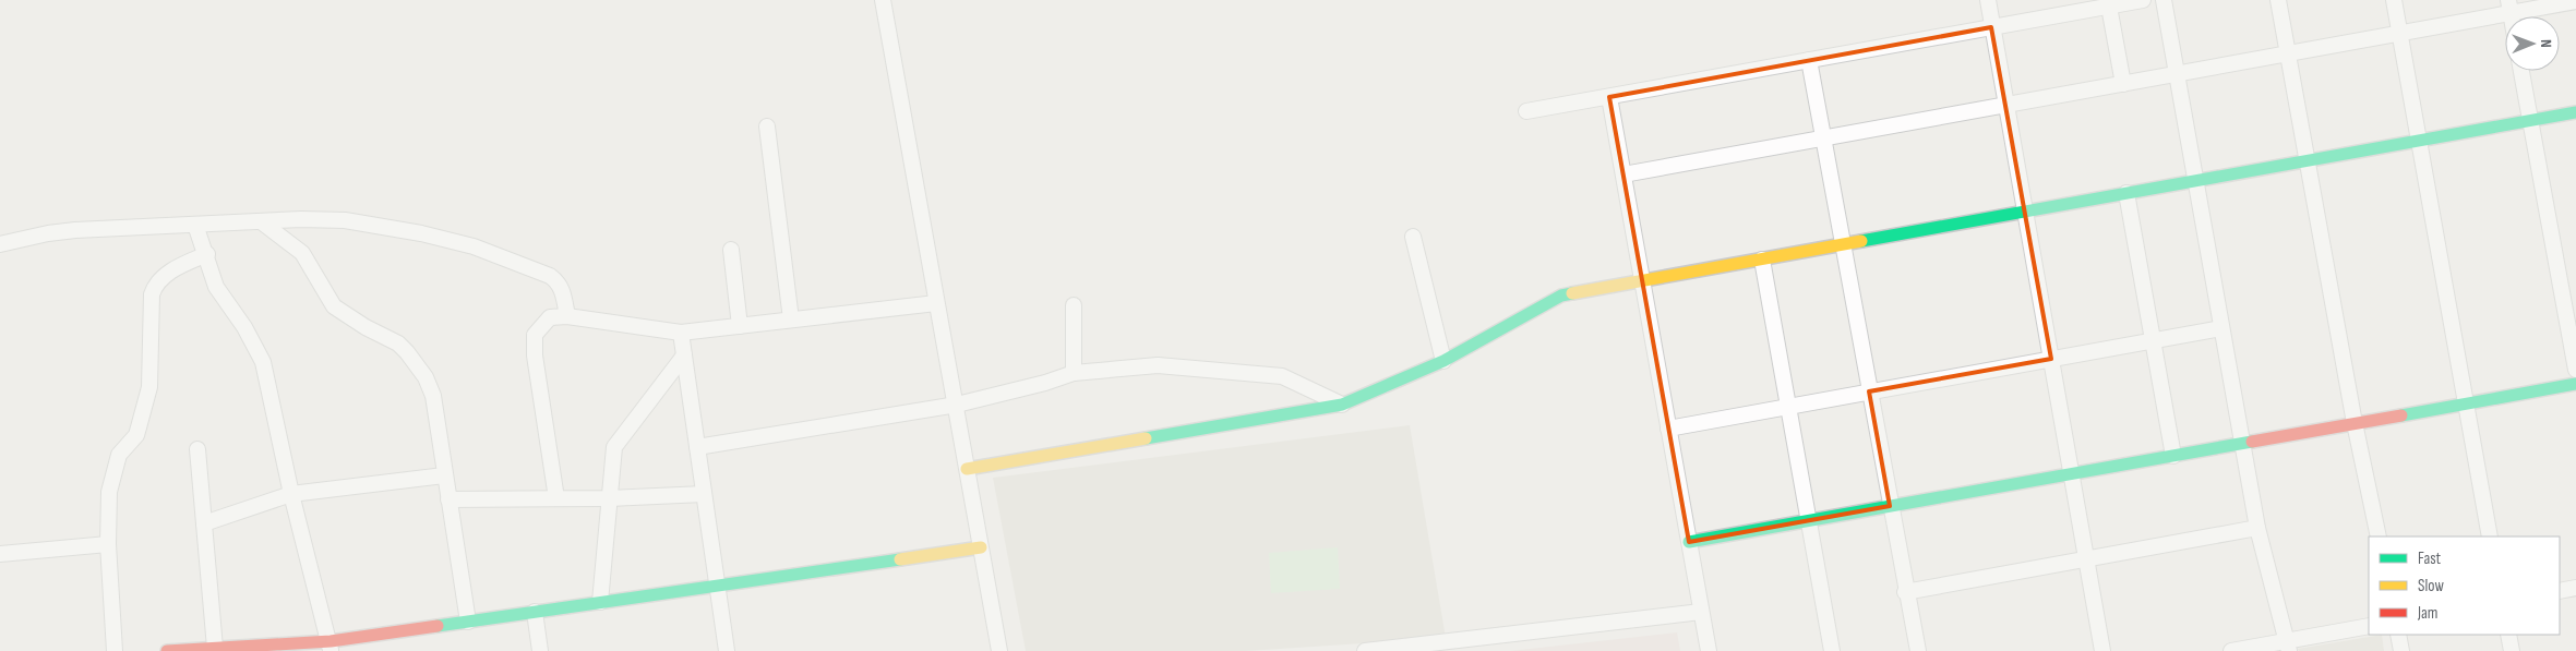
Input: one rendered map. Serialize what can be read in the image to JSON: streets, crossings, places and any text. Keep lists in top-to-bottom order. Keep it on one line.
{"legend":["Fast","Slow","Jam"],"north":"right"}
